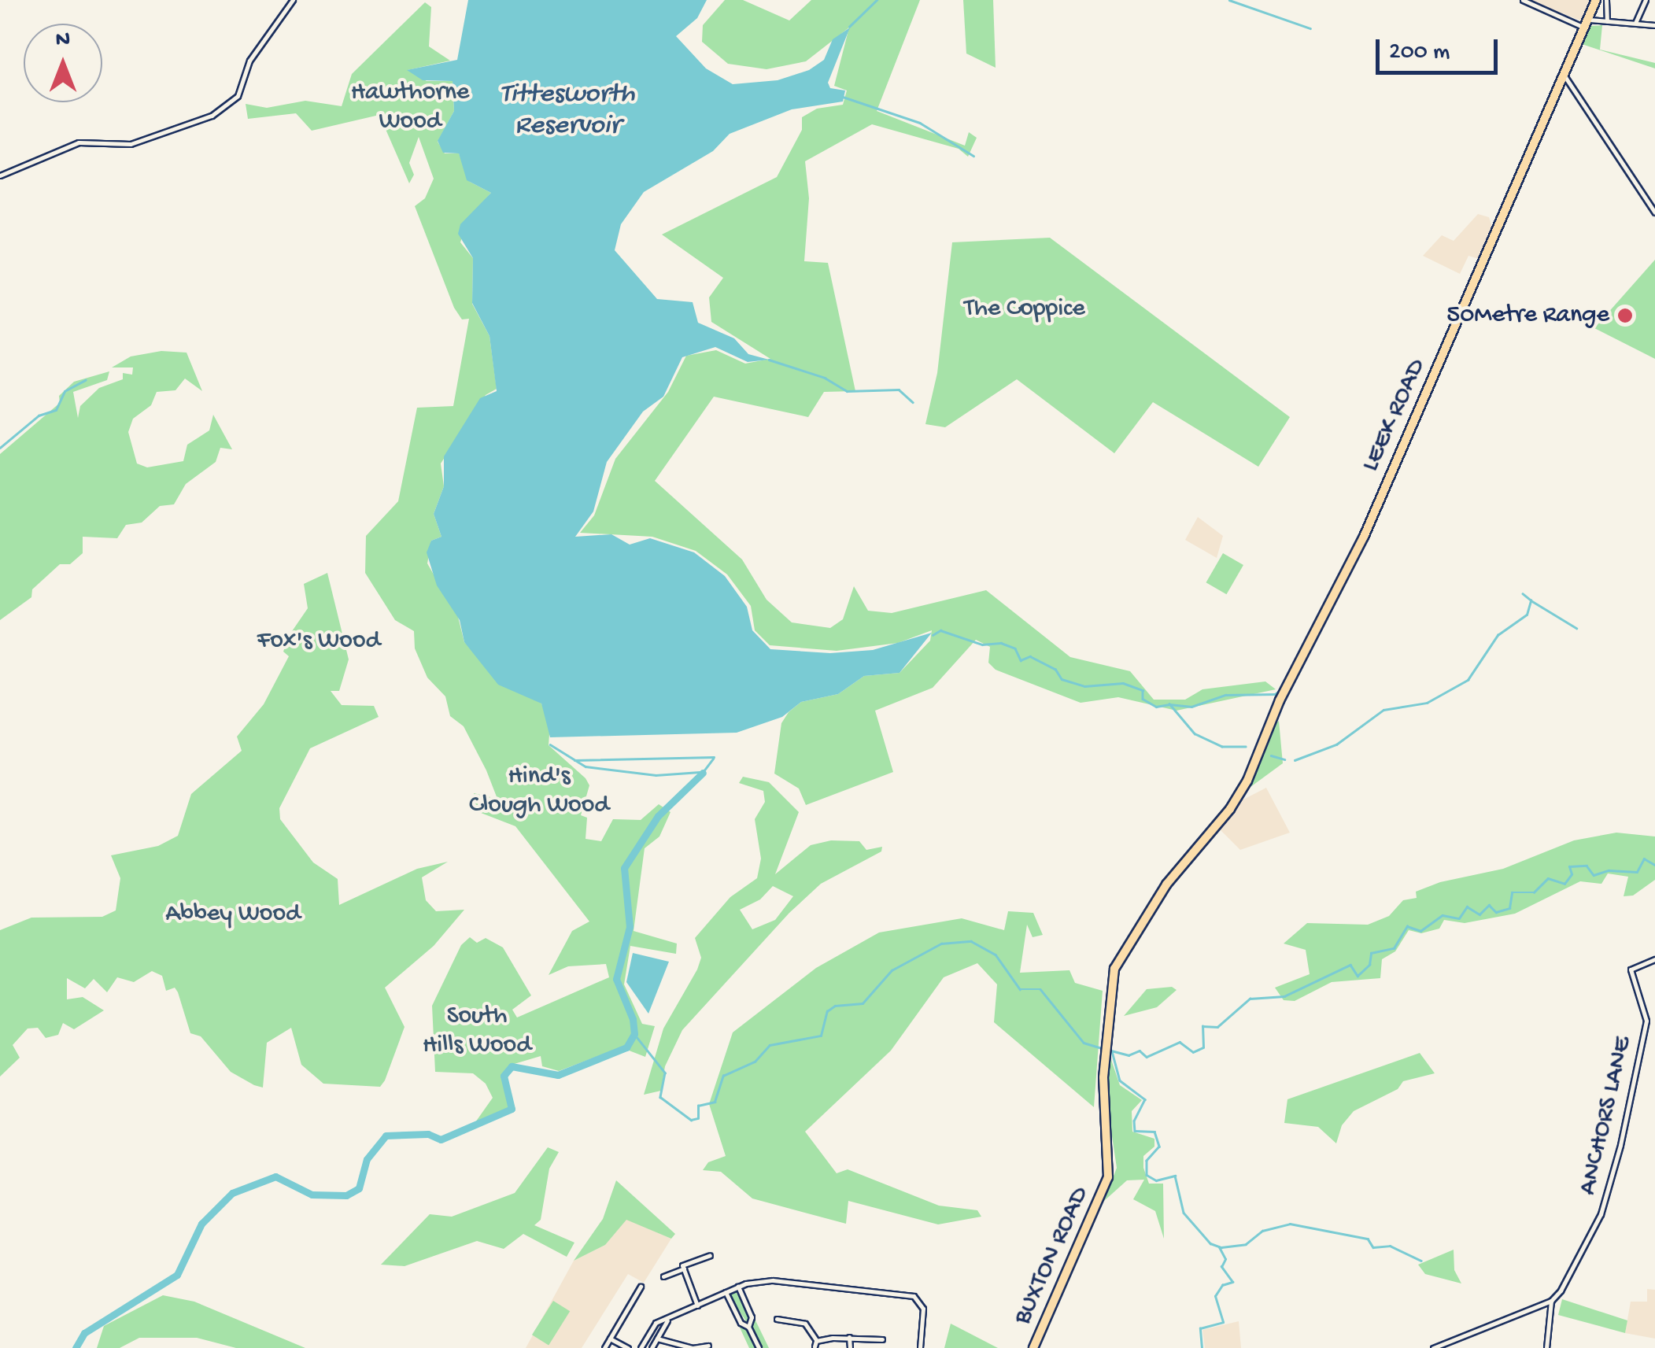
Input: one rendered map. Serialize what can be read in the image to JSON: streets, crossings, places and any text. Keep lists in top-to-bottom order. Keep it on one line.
{"streets":{"highway":["LEEK ROAD","BUXTON ROAD"],"street":["ANCHORS LANE"]},"crossings":[["LEEK ROAD","BUXTON ROAD"]],"water":["Tittesworth Reservoir"],"parks":["Hawthorne Wood","The Coppice","Fox's Wood","Hind's Clough Wood","Abbey Wood","South Hills Wood"],"places":["50Metre Range"],"scale_bar":"200 m","north":"top"}
